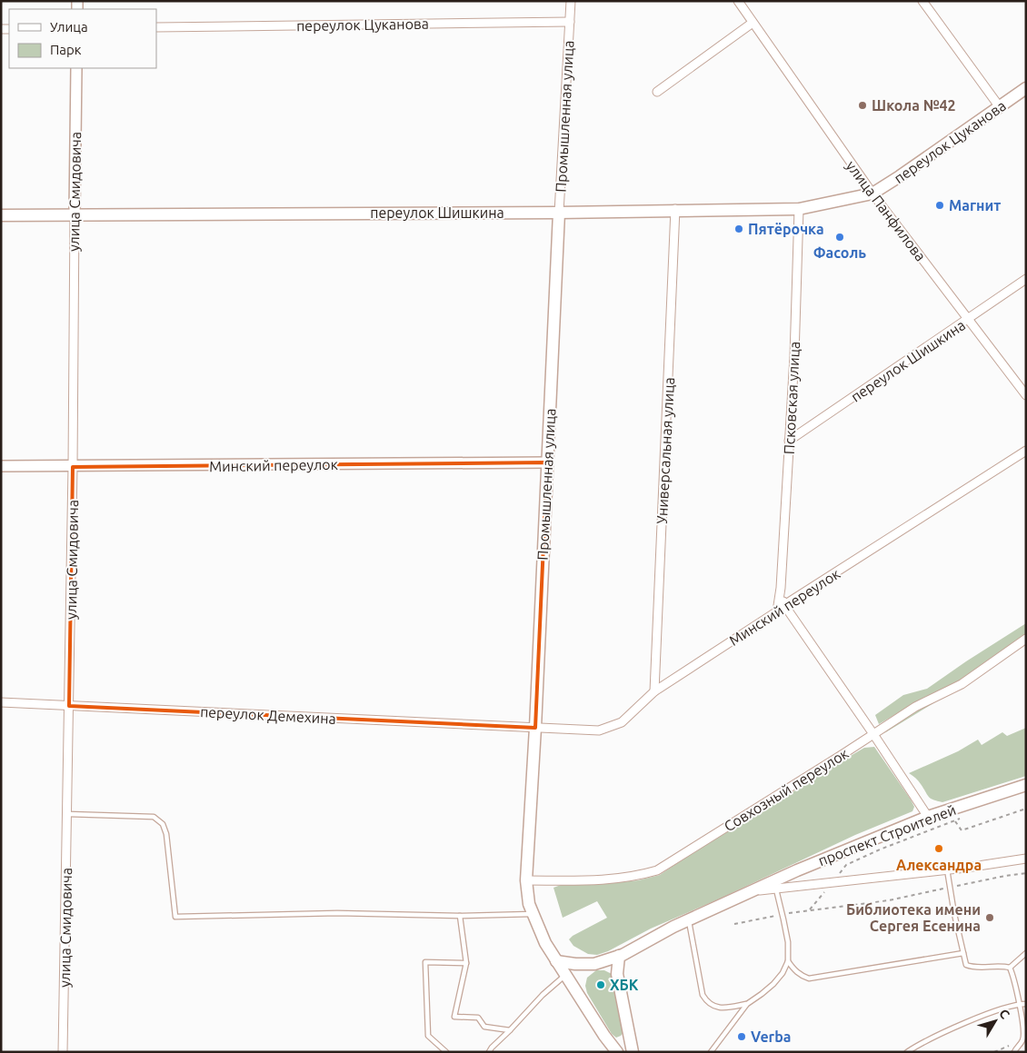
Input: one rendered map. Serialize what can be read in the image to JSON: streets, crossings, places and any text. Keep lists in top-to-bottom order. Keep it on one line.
{"streets":{"main road":["переулок Цуканова","Промышленная улица","переулок Шишкина","проспект Строителей"],"street":["улица Смидовича","улица Панфилова","Псковская улица","Универсальная улица","Минский переулок","переулок Демехина","Совхозный переулок"]},"crossings":[["переулок Цуканова","Промышленная улица"],["переулок Цуканова","улица Панфилова"],["переулок Цуканова","переулок Шишкина"],["Промышленная улица","переулок Шишкина"],["Промышленная улица","Минский переулок"],["Промышленная улица","переулок Демехина"],["Промышленная улица","Совхозный переулок"],["Промышленная улица","проспект Строителей"],["улица Смидовича","переулок Шишкина"],["улица Смидовича","Минский переулок"],["улица Смидовича","переулок Демехина"],["улица Панфилова","переулок Шишкина"],["переулок Шишкина","Псковская улица"],["переулок Шишкина","Универсальная улица"],["Псковская улица","Минский переулок"],["Псковская улица","Совхозный переулок"],["Псковская улица","проспект Строителей"],["Универсальная улица","Минский переулок"],["Минский переулок","переулок Демехина"]],"places":["Школа №42","Магнит","Пятёрочка","Фасоль","Александра","Библиотека имени Сергея Есенина","ХБК","Verba"],"legend":["Улица","Парк"],"north":"top right"}
